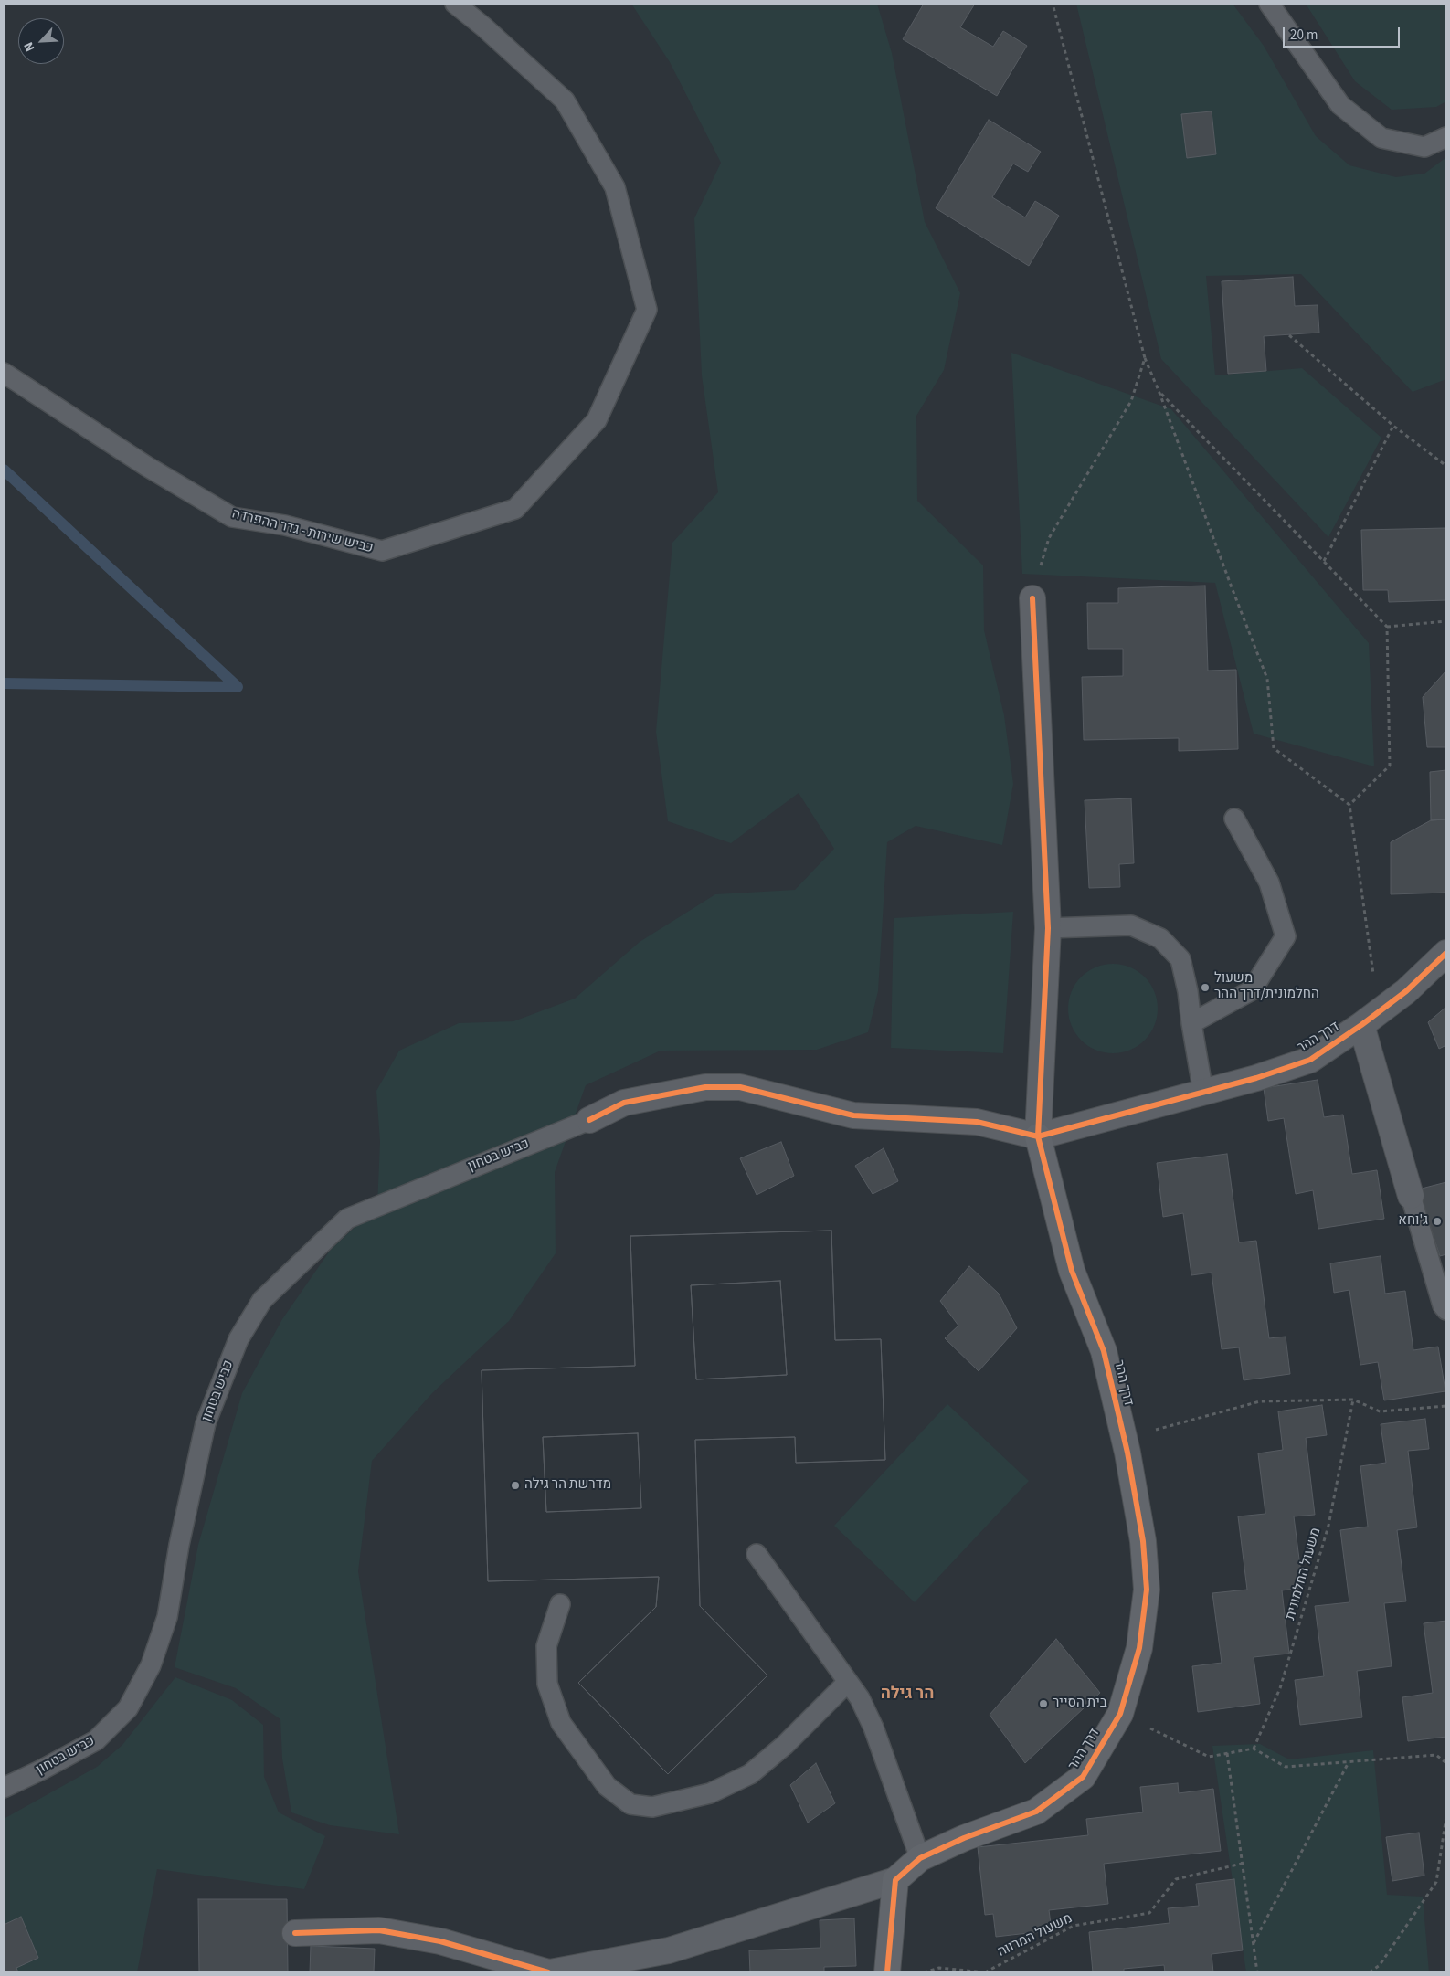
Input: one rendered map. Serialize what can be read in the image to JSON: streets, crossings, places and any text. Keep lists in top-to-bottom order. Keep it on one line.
{"streets":{"street":["דרך ההר"],"lane":["כביש שירות - גדר ההפרדה","כביש בטחון"],"path":["משעול החלמונית","משעול המרווה"]},"districts":["הר גילה"],"places":["משעול החלמונית/דרך ההר","ג'וחא","מדרשת הר גילה","בית הסייר"],"scale_bar":"20 m","north":"bottom left"}
